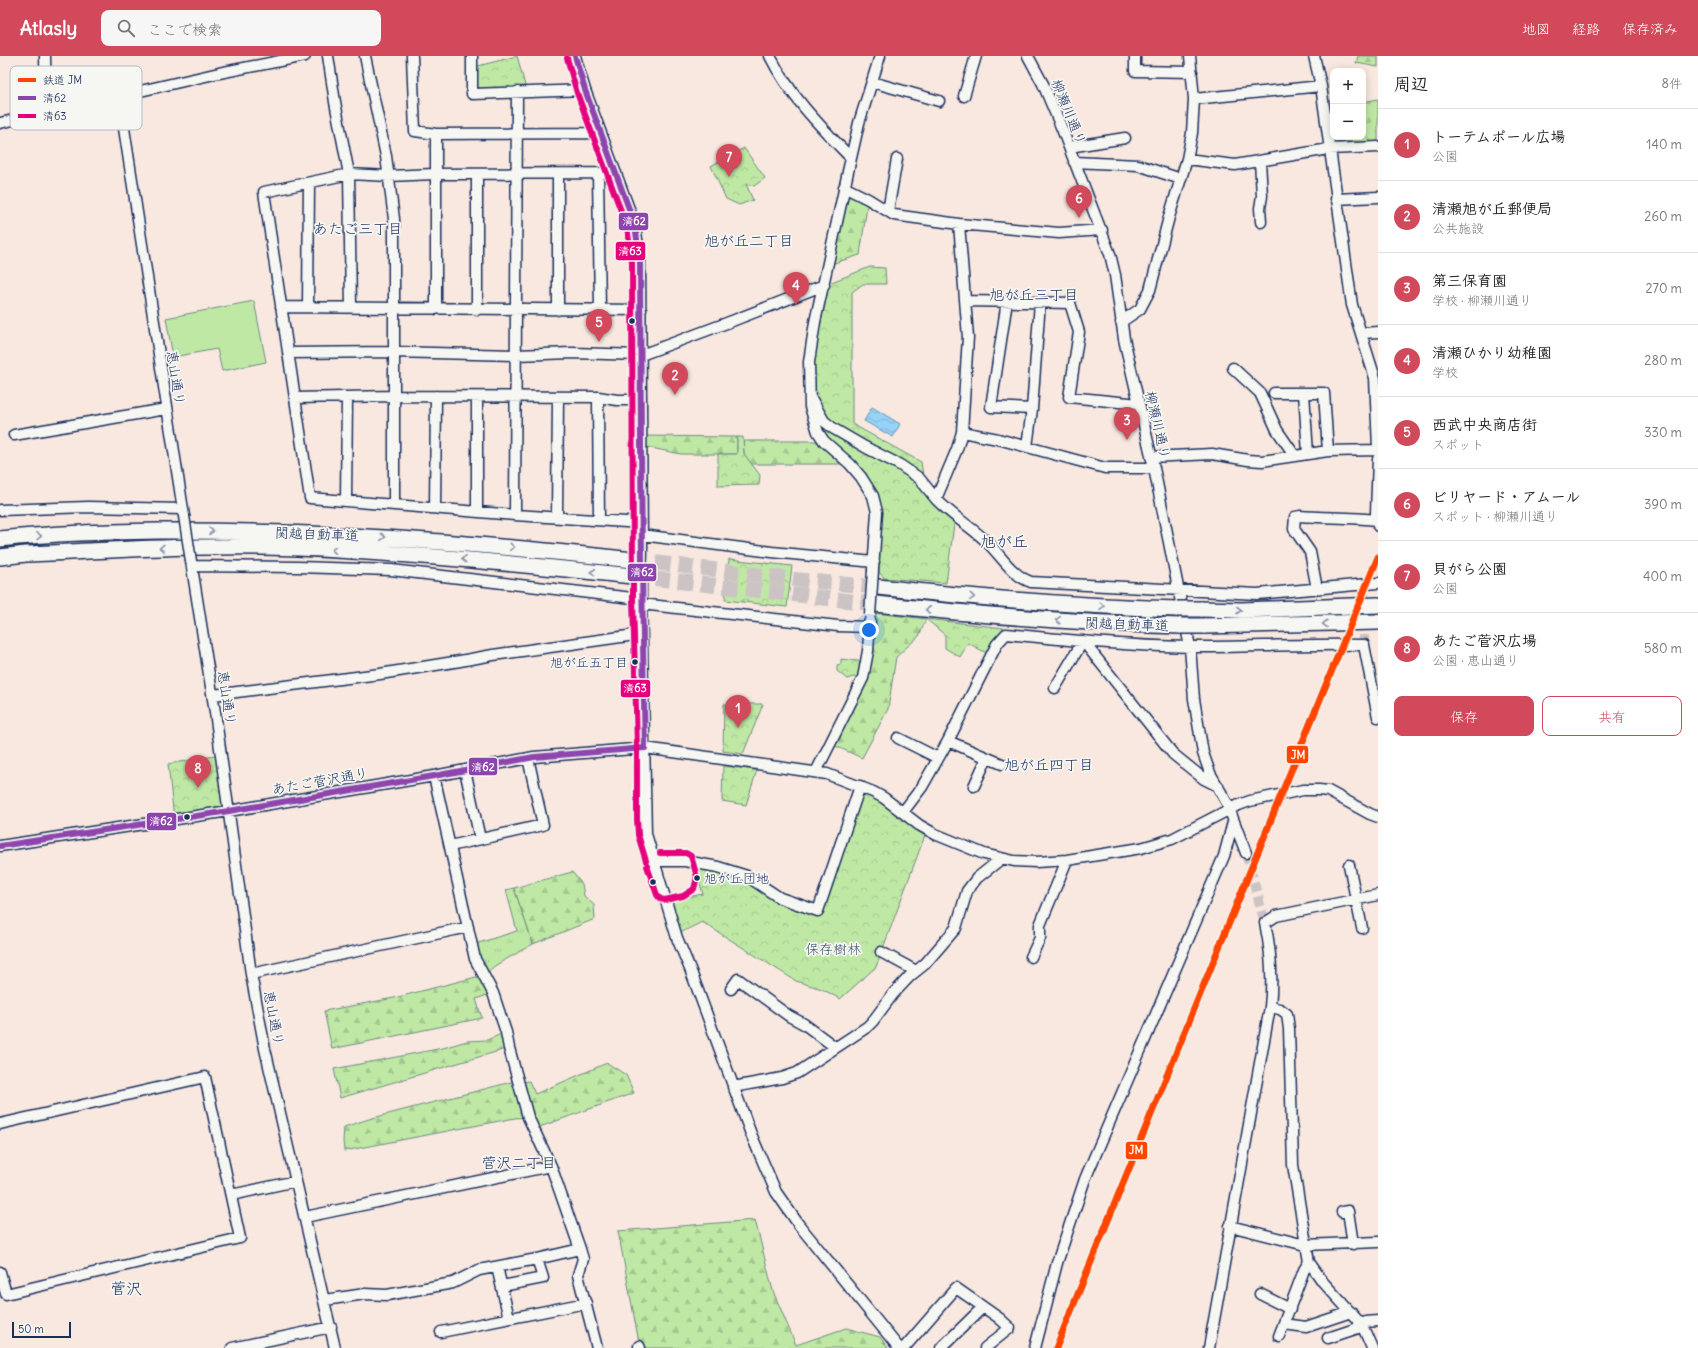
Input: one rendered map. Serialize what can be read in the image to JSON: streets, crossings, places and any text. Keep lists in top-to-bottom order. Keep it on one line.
{"streets":{"highway":["関越自動車道"],"street":["柳瀬川通り","恵山通り","あたご菅沢通り"]},"crossings":[["柳瀬川通り","あたご菅沢通り"],["恵山通り","あたご菅沢通り"]],"districts":["あたご三丁目","旭が丘二丁目","旭が丘三丁目","旭が丘","旭が丘四丁目","菅沢二丁目","菅沢"],"parks":["保存樹林"],"places":["旭が丘五丁目","旭が丘団地"],"lines":["transit line 清62","transit line 清63","rail line JM"],"legend":["鉄道 JM","清62","清63"],"scale_bar":"50 m","page":{"header":"Atlasly","search":"ここで検索","nav":["地図","経路","保存済み"],"heading":["周辺","8件"],"map_buttons":["+","−"],"list":[{"mark":"1","name":"トーテムポール広場","note":"公園","value":"140 m"},{"mark":"2","name":"清瀬旭が丘郵便局","note":"公共施設","value":"260 m"},{"mark":"3","name":"第三保育園","note":"学校 · 柳瀬川通り","value":"270 m"},{"mark":"4","name":"清瀬ひかり幼稚園","note":"学校","value":"280 m"},{"mark":"5","name":"西武中央商店街","note":"スポット","value":"330 m"},{"mark":"6","name":"ビリヤード・アムール","note":"スポット · 柳瀬川通り","value":"390 m"},{"mark":"7","name":"貝がら公園","note":"公園","value":"400 m"},{"mark":"8","name":"あたご菅沢広場","note":"公園 · 恵山通り","value":"580 m"}],"pins":["7","6","4","5","2","3","1","8"],"buttons":["保存","共有"],"scale":"50 m"}}
